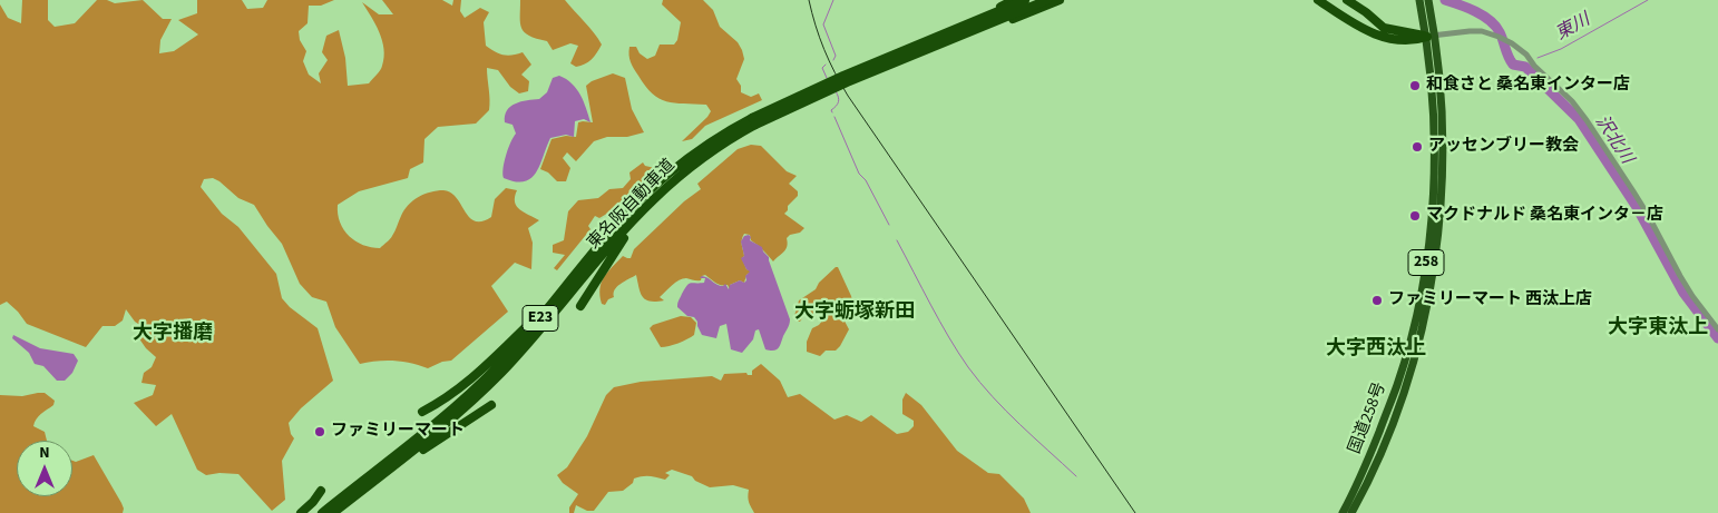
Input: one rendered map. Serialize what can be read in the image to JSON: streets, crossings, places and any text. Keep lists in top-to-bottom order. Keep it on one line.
{"streets":{"highway":["東名阪自動車道","258","E23","国道258号"]},"districts":["大字蛎塚新田","大字東汰上","大字播磨","大字西汰上"],"water":["東川","沢北川"],"places":["和食さと 桑名東インター店","アッセンブリー教会","マクドナルド 桑名東インタ－店","ファミリーマート 西汰上店","ファミリーマート"],"north":"top"}
